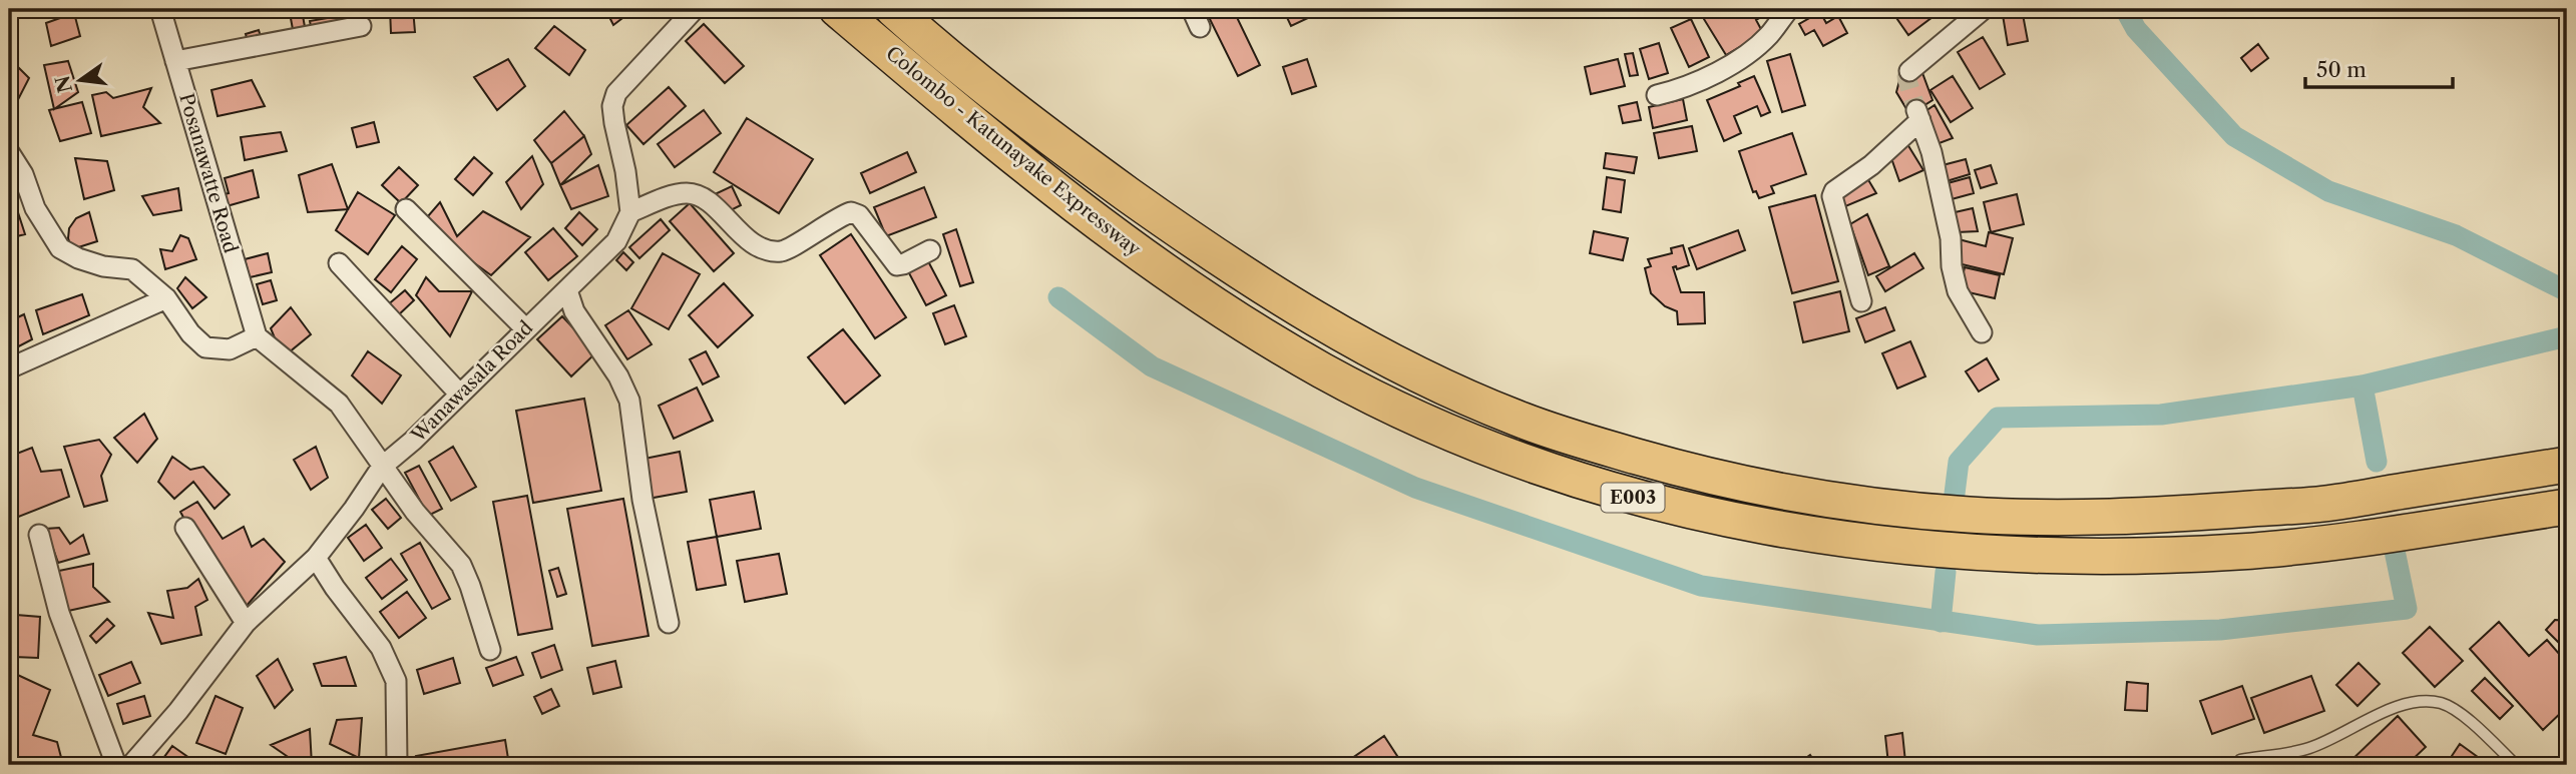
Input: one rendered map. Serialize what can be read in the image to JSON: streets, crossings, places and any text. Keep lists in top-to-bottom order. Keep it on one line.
{"streets":{"highway":["Colombo - Katunayake Expressway","E003"],"street":["Posanawatte Road","Wanawasala Road"]},"scale_bar":"50 m","north":"left"}
